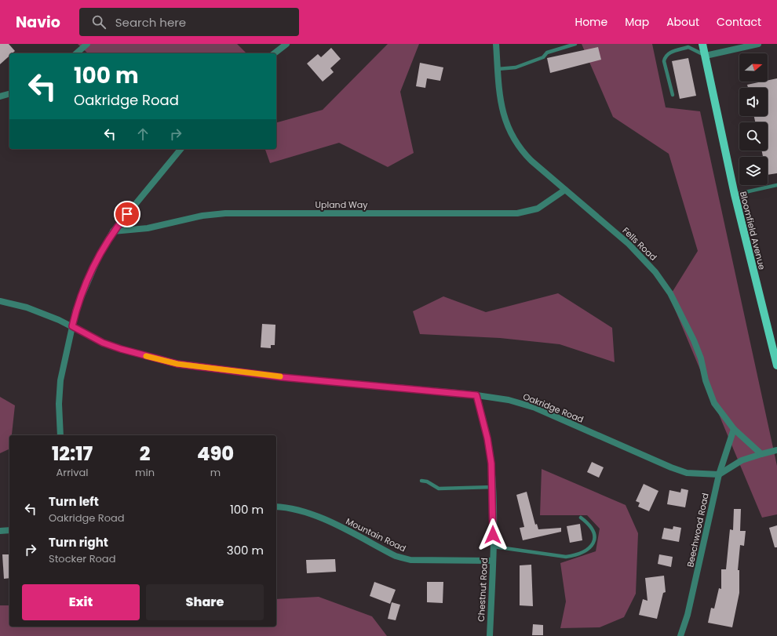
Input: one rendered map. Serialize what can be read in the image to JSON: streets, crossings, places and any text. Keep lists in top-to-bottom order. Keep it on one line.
{"streets":{"main road":["Bloomfield Avenue"],"street":["Upland Way","Fells Road","Oakridge Road","Beechwood Road","Mountain Road","Chestnut Road"]},"crossings":[["Upland Way","Fells Road"],["Fells Road","Beechwood Road"],["Oakridge Road","Beechwood Road"],["Oakridge Road","Chestnut Road"],["Mountain Road","Chestnut Road"]],"north":"right","page":{"header":"Navio","search":"Search here","nav":["Home","Map","About","Contact"],"turn":["100 m","Oakridge Road"],"eta":["12:17","Arrival","2","min","490","m"],"list":[{"name":"Turn left","note":"Oakridge Road","value":"100 m"},{"name":"Turn right","note":"Stocker Road","value":"300 m"}],"buttons":["Exit","Share"]}}
